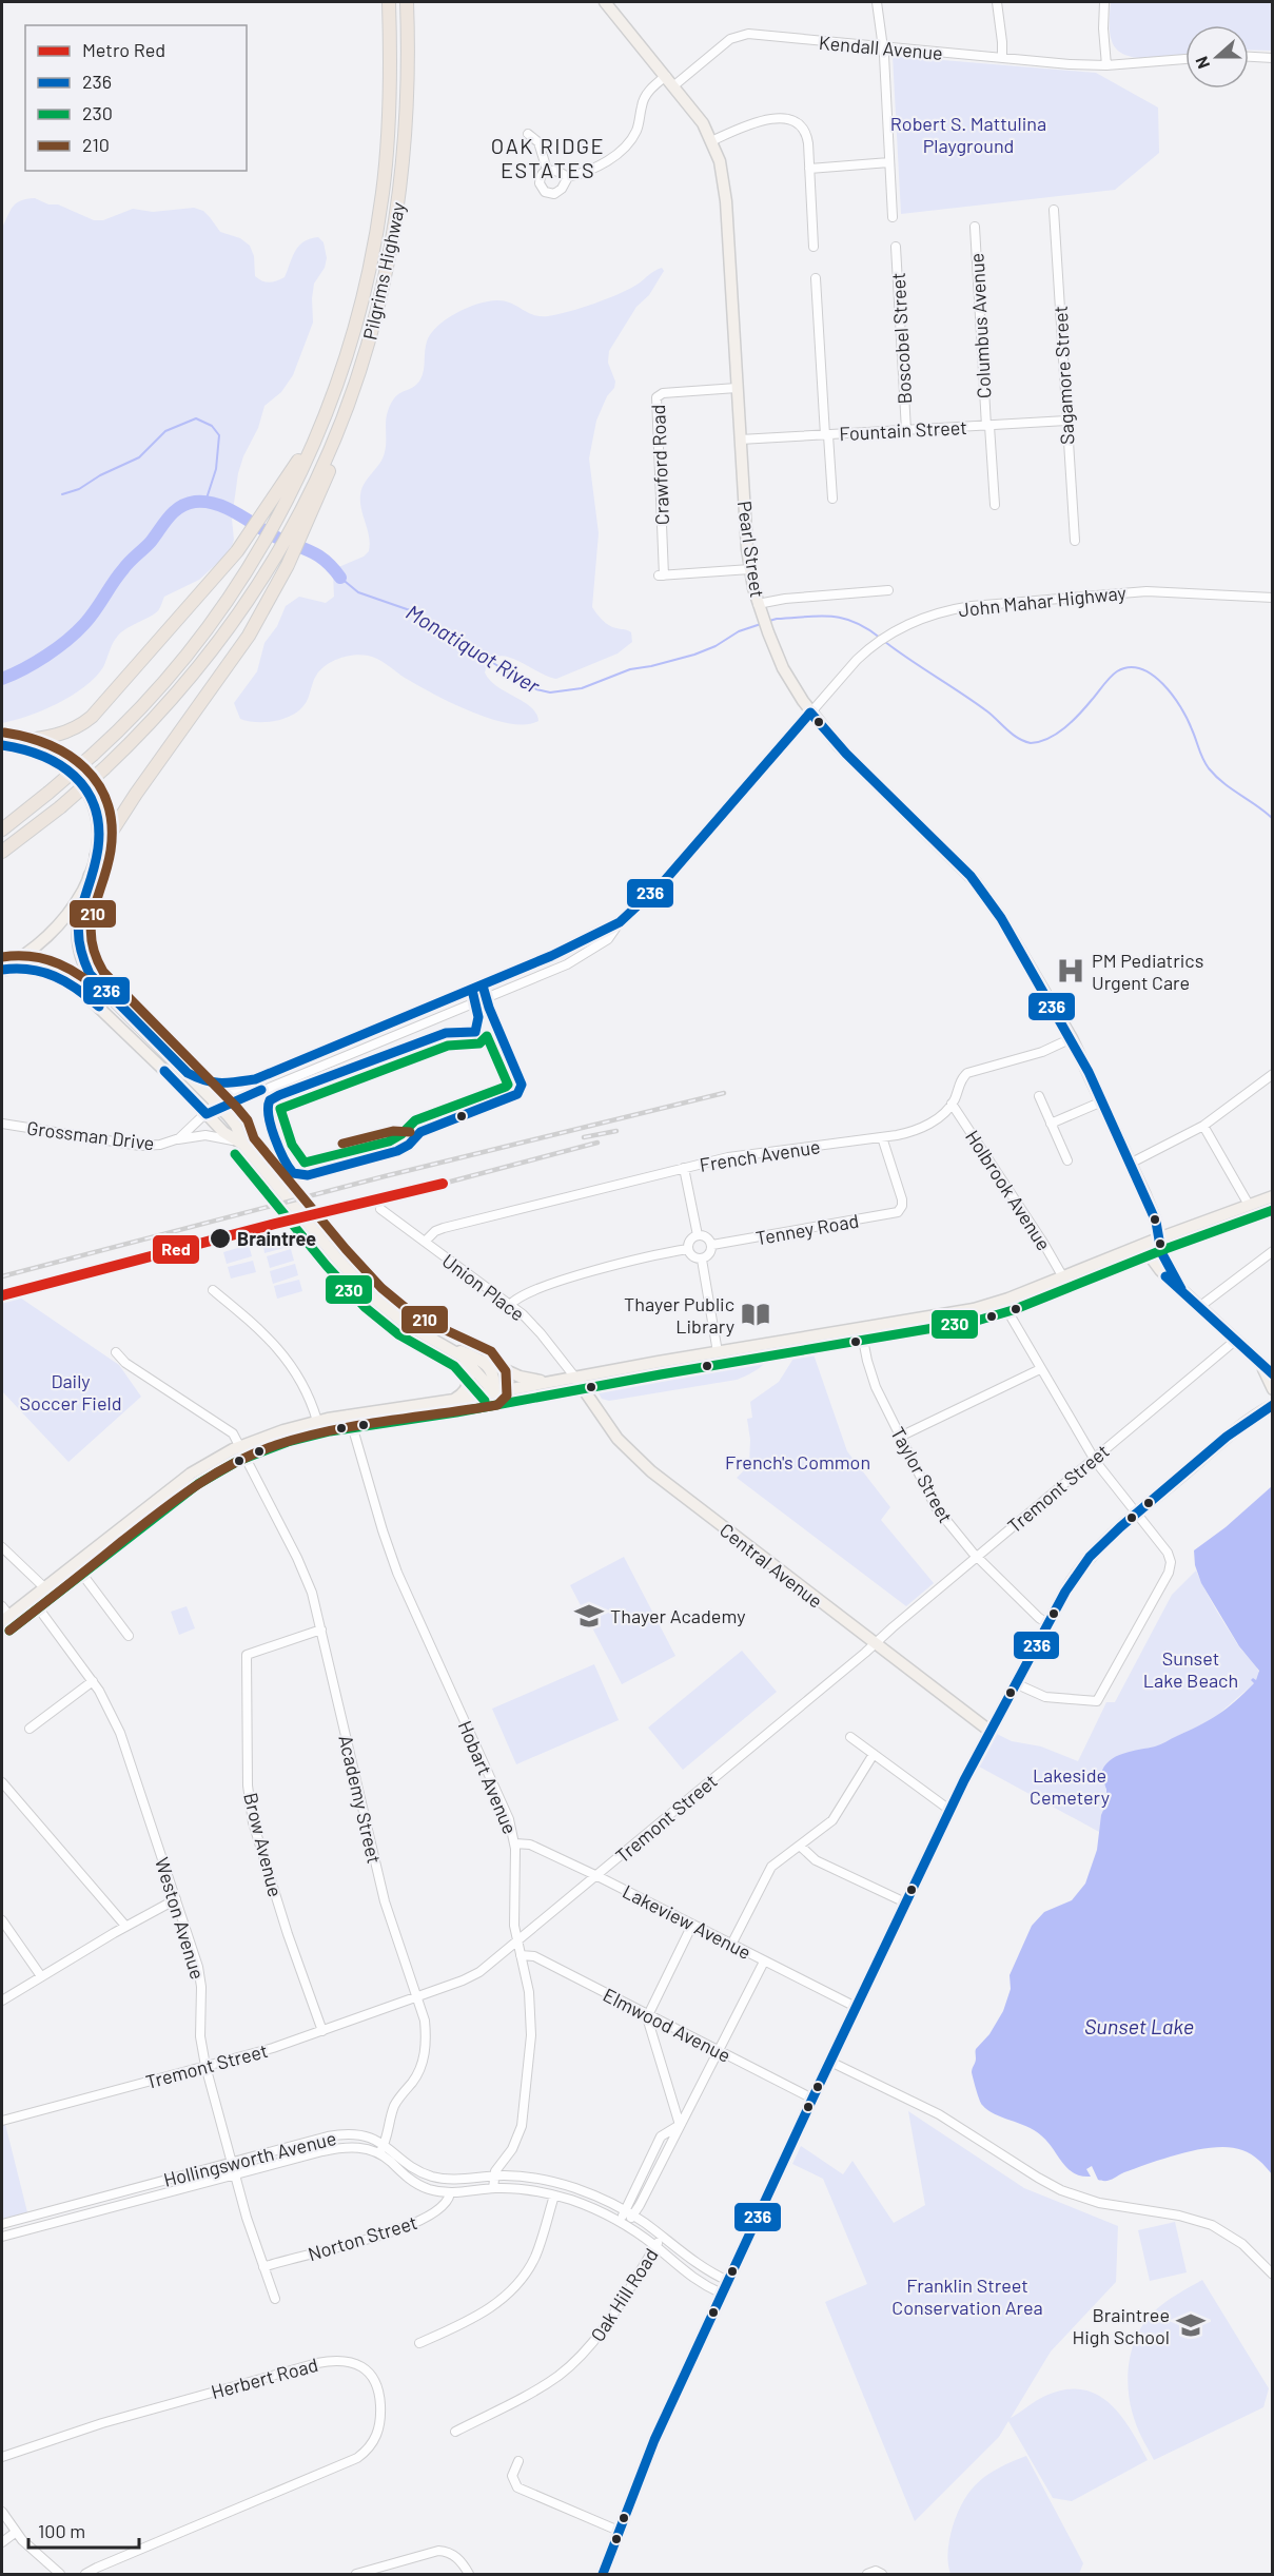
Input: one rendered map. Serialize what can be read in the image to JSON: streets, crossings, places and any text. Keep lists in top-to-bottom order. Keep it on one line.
{"streets":{"highway":["Pilgrims Highway"],"main road":["Pearl Street","Central Avenue"],"street":["Kendall Avenue","Columbus Avenue","Boscobel Street","Sagamore Street","Fountain Street","Crawford Road","John Mahar Highway","Grossman Drive","French Avenue","Holbrook Avenue","Tenney Road","Union Place","Taylor Street","Tremont Street","Hobart Avenue","Academy Street","Brow Avenue","Weston Avenue","Lakeview Avenue","Elmwood Avenue","Hollingsworth Avenue","Norton Street","Oak Hill Road","Herbert Road"]},"crossings":[["Kendall Avenue","Pearl Street"],["Columbus Avenue","Fountain Street"],["Boscobel Street","Fountain Street"],["Sagamore Street","Fountain Street"],["Fountain Street","Pearl Street"],["Crawford Road","Pearl Street"],["Pearl Street","John Mahar Highway"],["Pearl Street","French Avenue"],["French Avenue","Holbrook Avenue"],["French Avenue","Tenney Road"],["French Avenue","Union Place"],["Union Place","Central Avenue"],["Taylor Street","Tremont Street"],["Tremont Street","Central Avenue"],["Tremont Street","Hobart Avenue"],["Tremont Street","Academy Street"],["Tremont Street","Brow Avenue"],["Tremont Street","Weston Avenue"],["Tremont Street","Lakeview Avenue"],["Hobart Avenue","Lakeview Avenue"],["Hobart Avenue","Elmwood Avenue"],["Hobart Avenue","Hollingsworth Avenue"],["Academy Street","Brow Avenue"],["Academy Street","Hollingsworth Avenue"],["Weston Avenue","Hollingsworth Avenue"],["Weston Avenue","Norton Street"],["Hollingsworth Avenue","Norton Street"],["Hollingsworth Avenue","Oak Hill Road"]],"districts":["OAK RIDGE ESTATES"],"water":["Monatiquot River","Sunset Lake"],"parks":["Robert S. Mattulina Playground","Daily Soccer Field","French's Common","Sunset Lake Beach","Lakeside Cemetery","Franklin Street Conservation Area"],"places":{"hospital":["PM Pediatrics Urgent Care"],"other":["Braintree"],"library":["Thayer Public Library"],"school or university":["Thayer Academy","Braintree High School"]},"lines":["transit line 236","transit line 210","transit line 230","metro line Red"],"legend":["Metro Red","236","230","210"],"scale_bar":"100 m","north":"left"}
